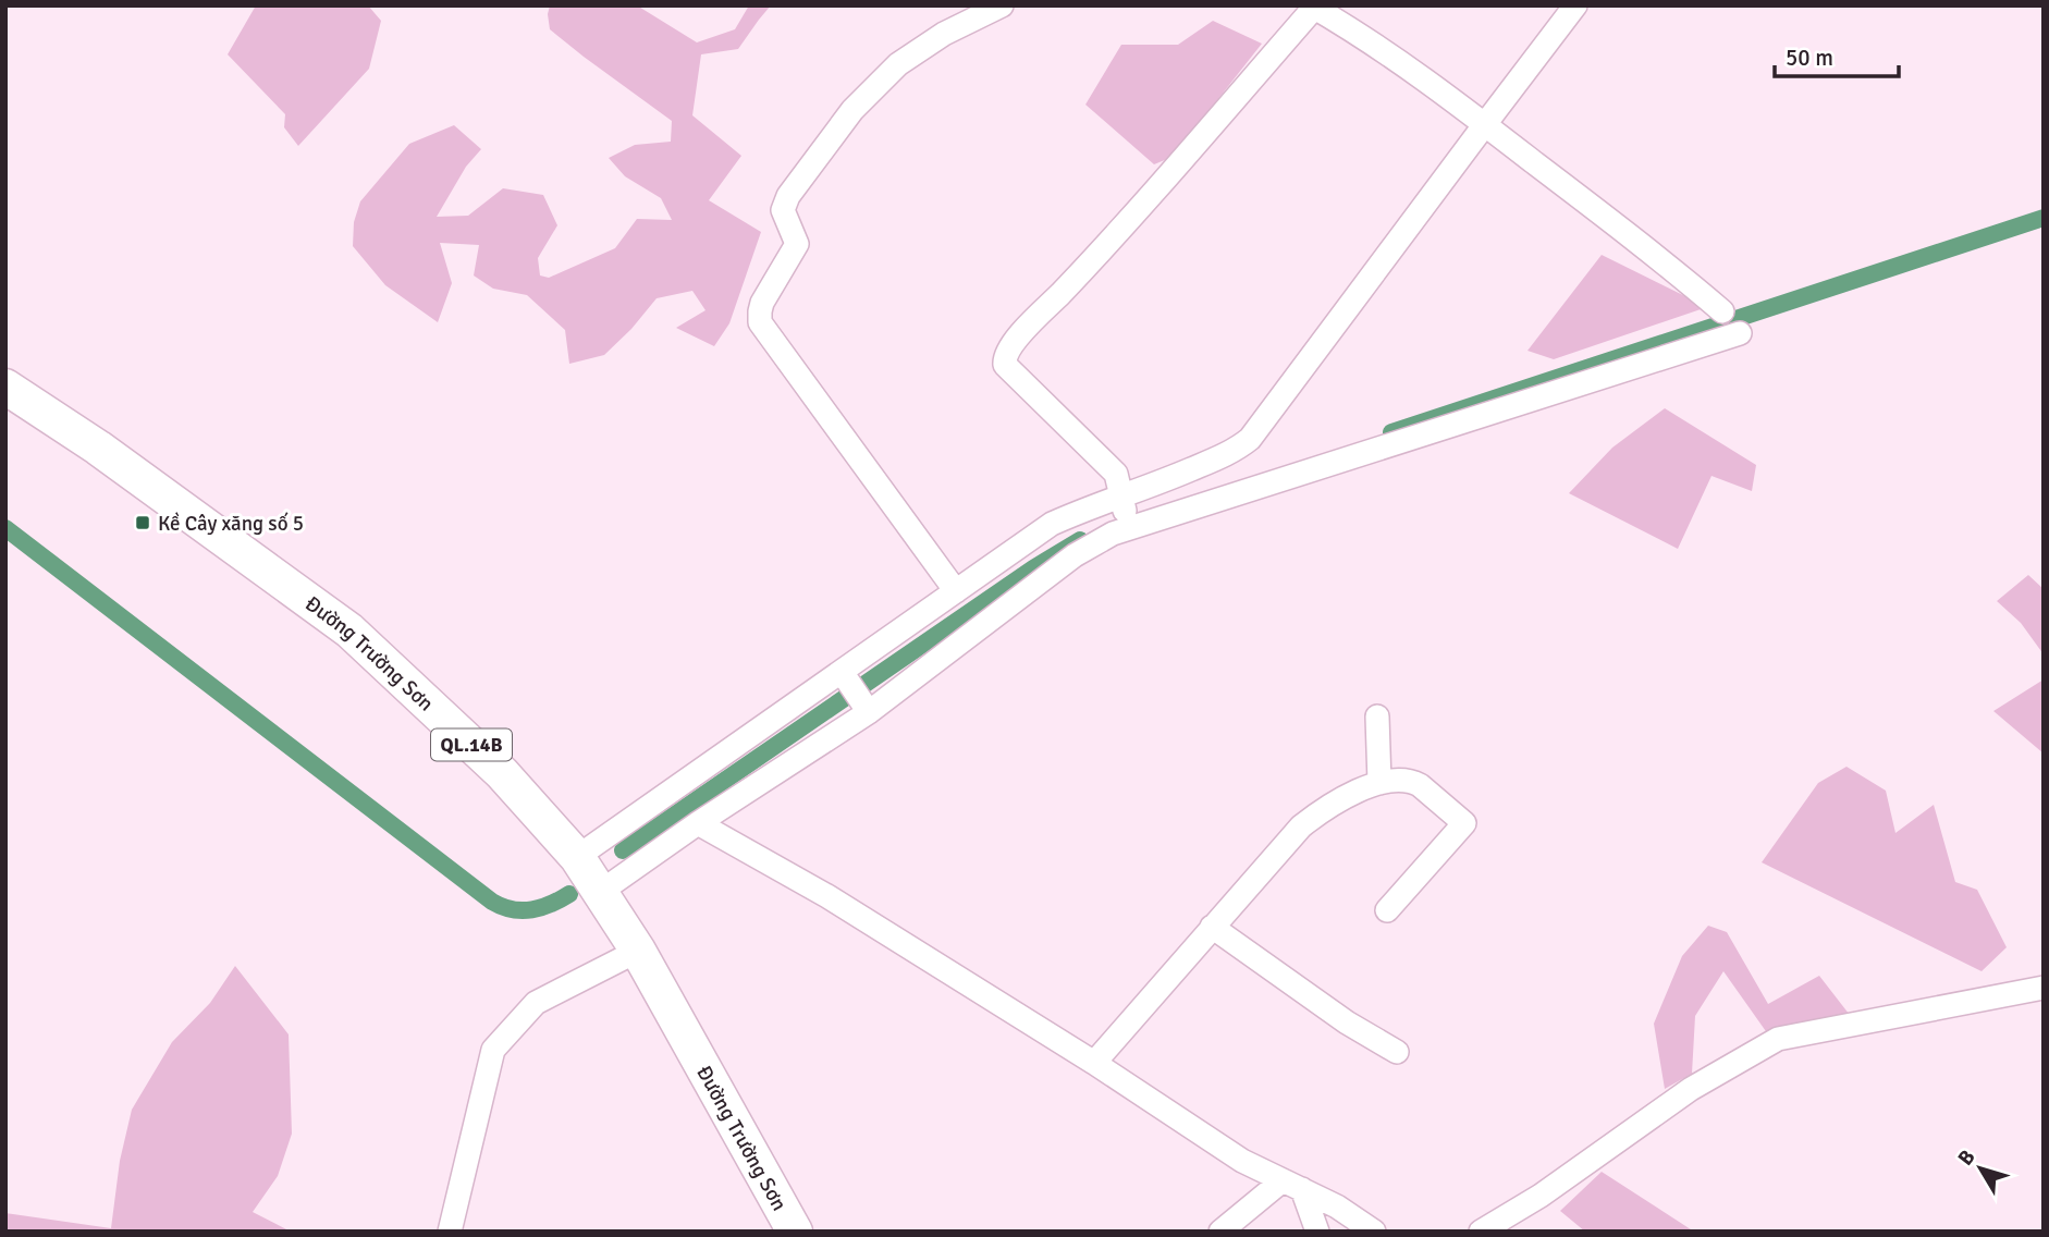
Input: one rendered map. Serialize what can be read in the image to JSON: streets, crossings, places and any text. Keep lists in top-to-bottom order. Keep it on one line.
{"streets":{"highway":["Đường Trường Sơn","QL.14B"]},"places":{"transit":["Kề Cây xăng số 5"]},"scale_bar":"50 m","north":"top left"}
